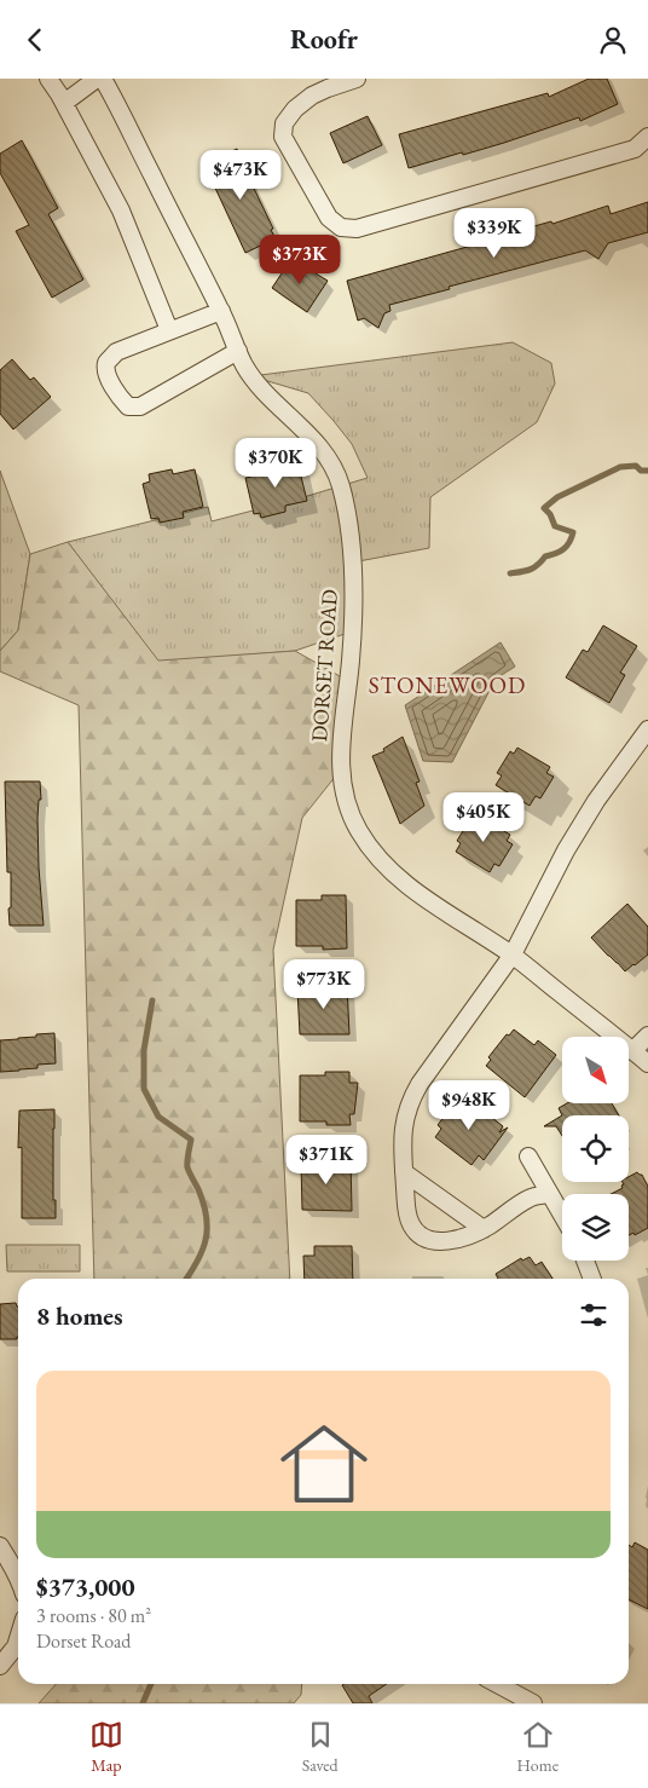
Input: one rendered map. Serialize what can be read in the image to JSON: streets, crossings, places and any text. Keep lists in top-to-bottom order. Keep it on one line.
{"streets":{"street":["DORSET ROAD"]},"districts":["STONEWOOD"],"north":"bottom right","page":{"header":"Roofr","price":["$473K","$339K","$373K","$370K","$405K","$773K","$948K","$371K"],"heading":"8 homes","list":[{"name":"$373,000","note":"3 rooms · 80 m² · Dorset Road"}],"tabs":["Map","Saved","Home"]}}
